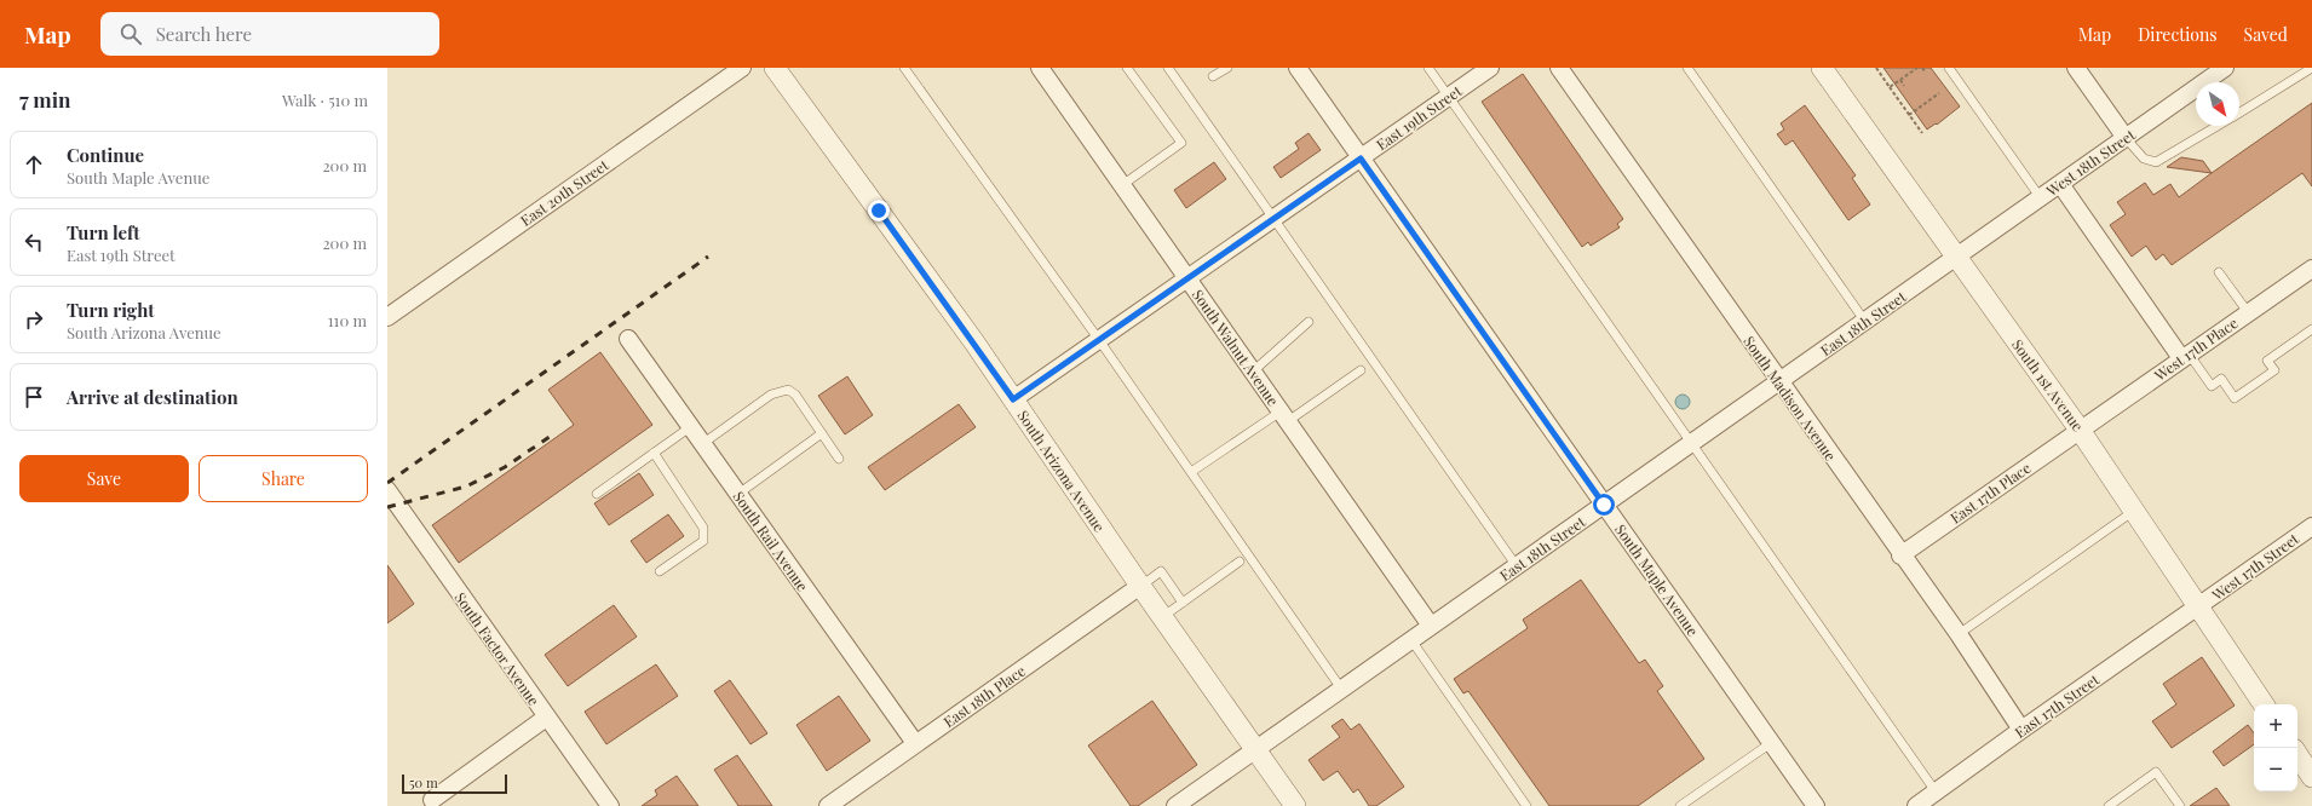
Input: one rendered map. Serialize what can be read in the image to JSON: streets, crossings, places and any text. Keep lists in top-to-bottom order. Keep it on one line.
{"streets":{"street":["East 19th Street","West 18th Street","East 20th Street","East 18th Street","South Walnut Avenue","West 17th Place","South 1st Avenue","South Madison Avenue","South Arizona Avenue","East 17th Place","South Rail Avenue","West 17th Street","South Maple Avenue","South Factor Avenue","East 18th Place","East 17th Street"]},"crossings":[["East 19th Street","South Walnut Avenue"],["East 19th Street","South Arizona Avenue"],["East 19th Street","South Maple Avenue"],["West 18th Street","East 18th Street"],["West 18th Street","South 1st Avenue"],["East 18th Street","South Walnut Avenue"],["East 18th Street","South 1st Avenue"],["East 18th Street","South Madison Avenue"],["East 18th Street","South Arizona Avenue"],["East 18th Street","South Maple Avenue"],["West 17th Place","South 1st Avenue"],["West 17th Place","East 17th Place"],["South 1st Avenue","East 17th Place"],["South 1st Avenue","West 17th Street"],["South 1st Avenue","East 17th Street"],["South Madison Avenue","East 17th Place"],["South Madison Avenue","East 17th Street"],["South Arizona Avenue","East 18th Place"],["South Rail Avenue","East 18th Place"],["West 17th Street","East 17th Street"]],"scale_bar":"50 m","north":"bottom right","page":{"header":"Map","search":"Search here","nav":["Map","Directions","Saved"],"heading":["7 min","Walk · 510 m"],"list":[["Continue","South Maple Avenue","200 m"],["Turn left","East 19th Street","200 m"],["Turn right","South Arizona Avenue","110 m"],"Arrive at destination"],"buttons":["Save","Share"],"map_buttons":["+","−"],"scale":"50 m"}}
